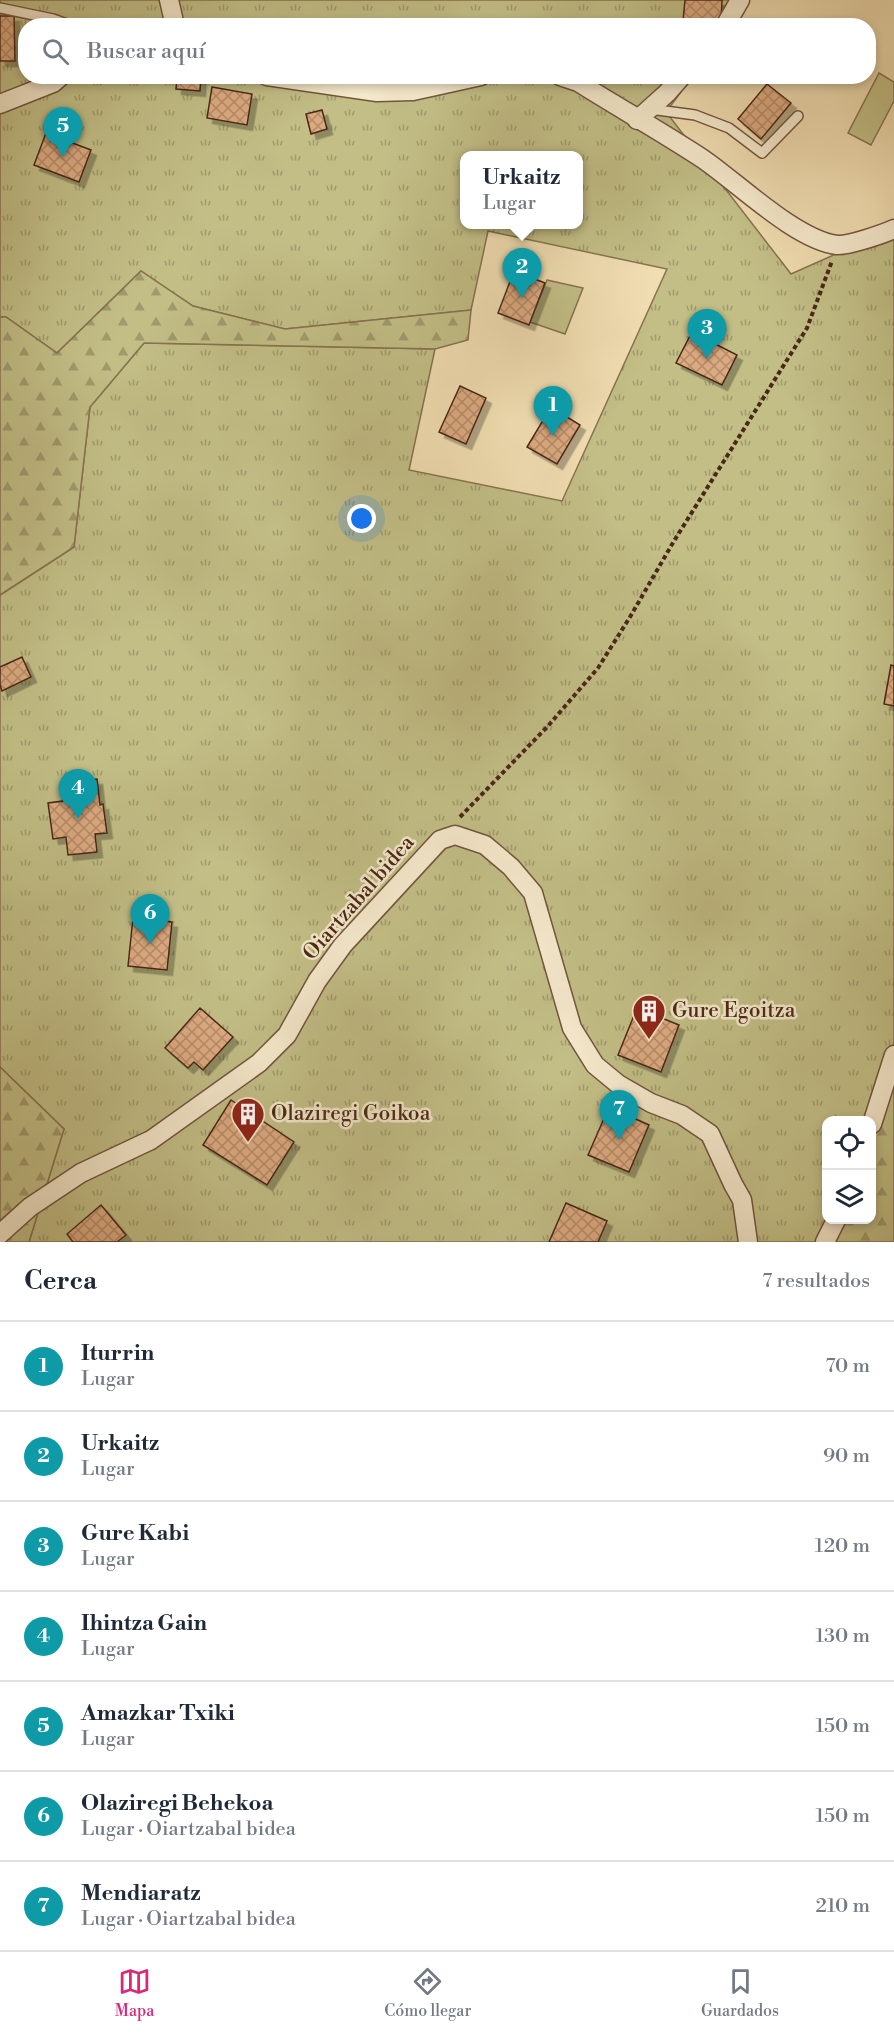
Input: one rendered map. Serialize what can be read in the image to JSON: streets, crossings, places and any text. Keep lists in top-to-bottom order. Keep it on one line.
{"streets":{"street":["Oiartzabal bidea"]},"places":{"building":["Gure Egoitza","Olaziregi Goikoa"]},"page":{"search":"Buscar aquí","pins":["5","2","3","1","4","6","7"],"popup":["Urkaitz","Lugar"],"heading":["Cerca","7 resultados"],"list":[{"mark":"1","name":"Iturrin","note":"Lugar","value":"70 m"},{"mark":"2","name":"Urkaitz","note":"Lugar","value":"90 m"},{"mark":"3","name":"Gure Kabi","note":"Lugar","value":"120 m"},{"mark":"4","name":"Ihintza Gain","note":"Lugar","value":"130 m"},{"mark":"5","name":"Amazkar Txiki","note":"Lugar","value":"150 m"},{"mark":"6","name":"Olaziregi Behekoa","note":"Lugar · Oiartzabal bidea","value":"150 m"},{"mark":"7","name":"Mendiaratz","note":"Lugar · Oiartzabal bidea","value":"210 m"}],"nav":["Mapa","Cómo llegar","Guardados"]}}
